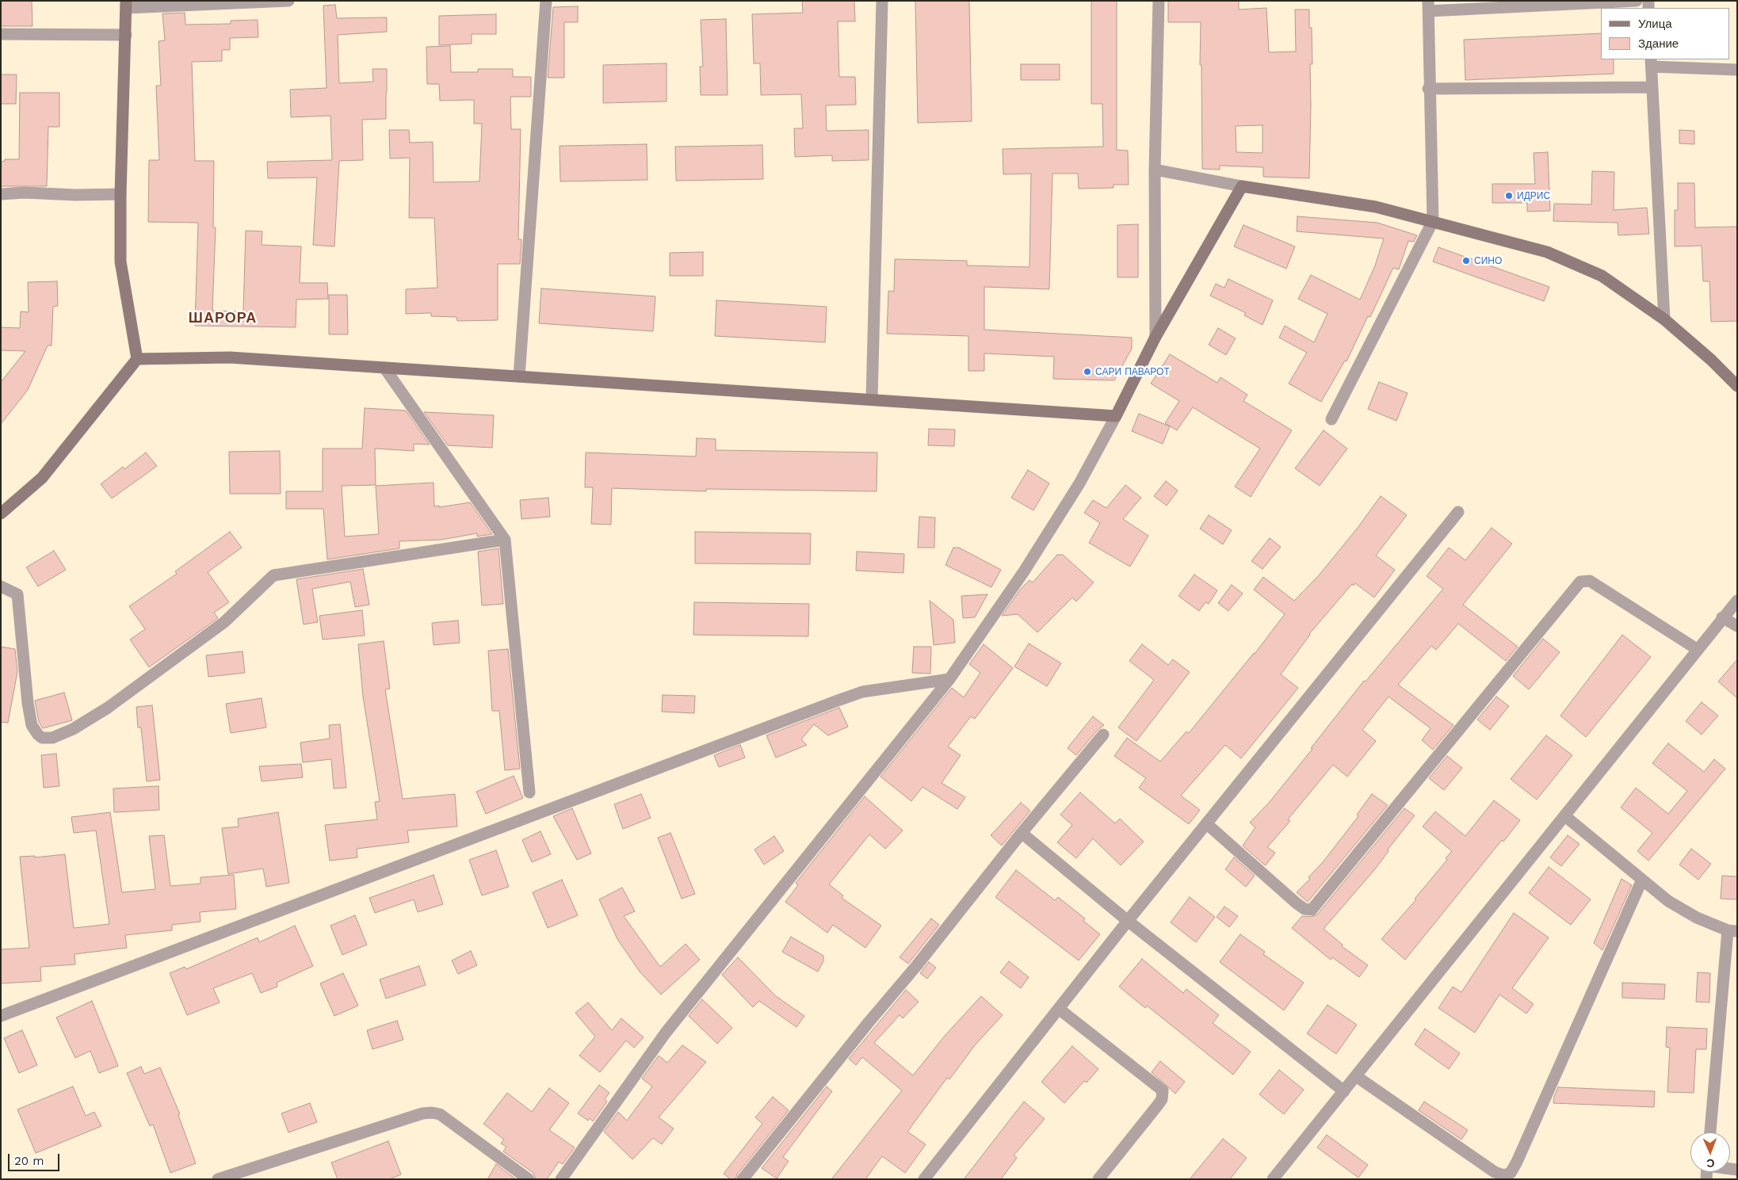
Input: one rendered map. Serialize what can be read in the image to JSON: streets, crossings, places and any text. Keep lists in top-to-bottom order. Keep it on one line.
{"districts":["ШАРОРА"],"places":["ИДРИС","СИНО","САРИ ПАВАРОТ"],"legend":["Улица","Здание"],"scale_bar":"20 m","north":"bottom"}
